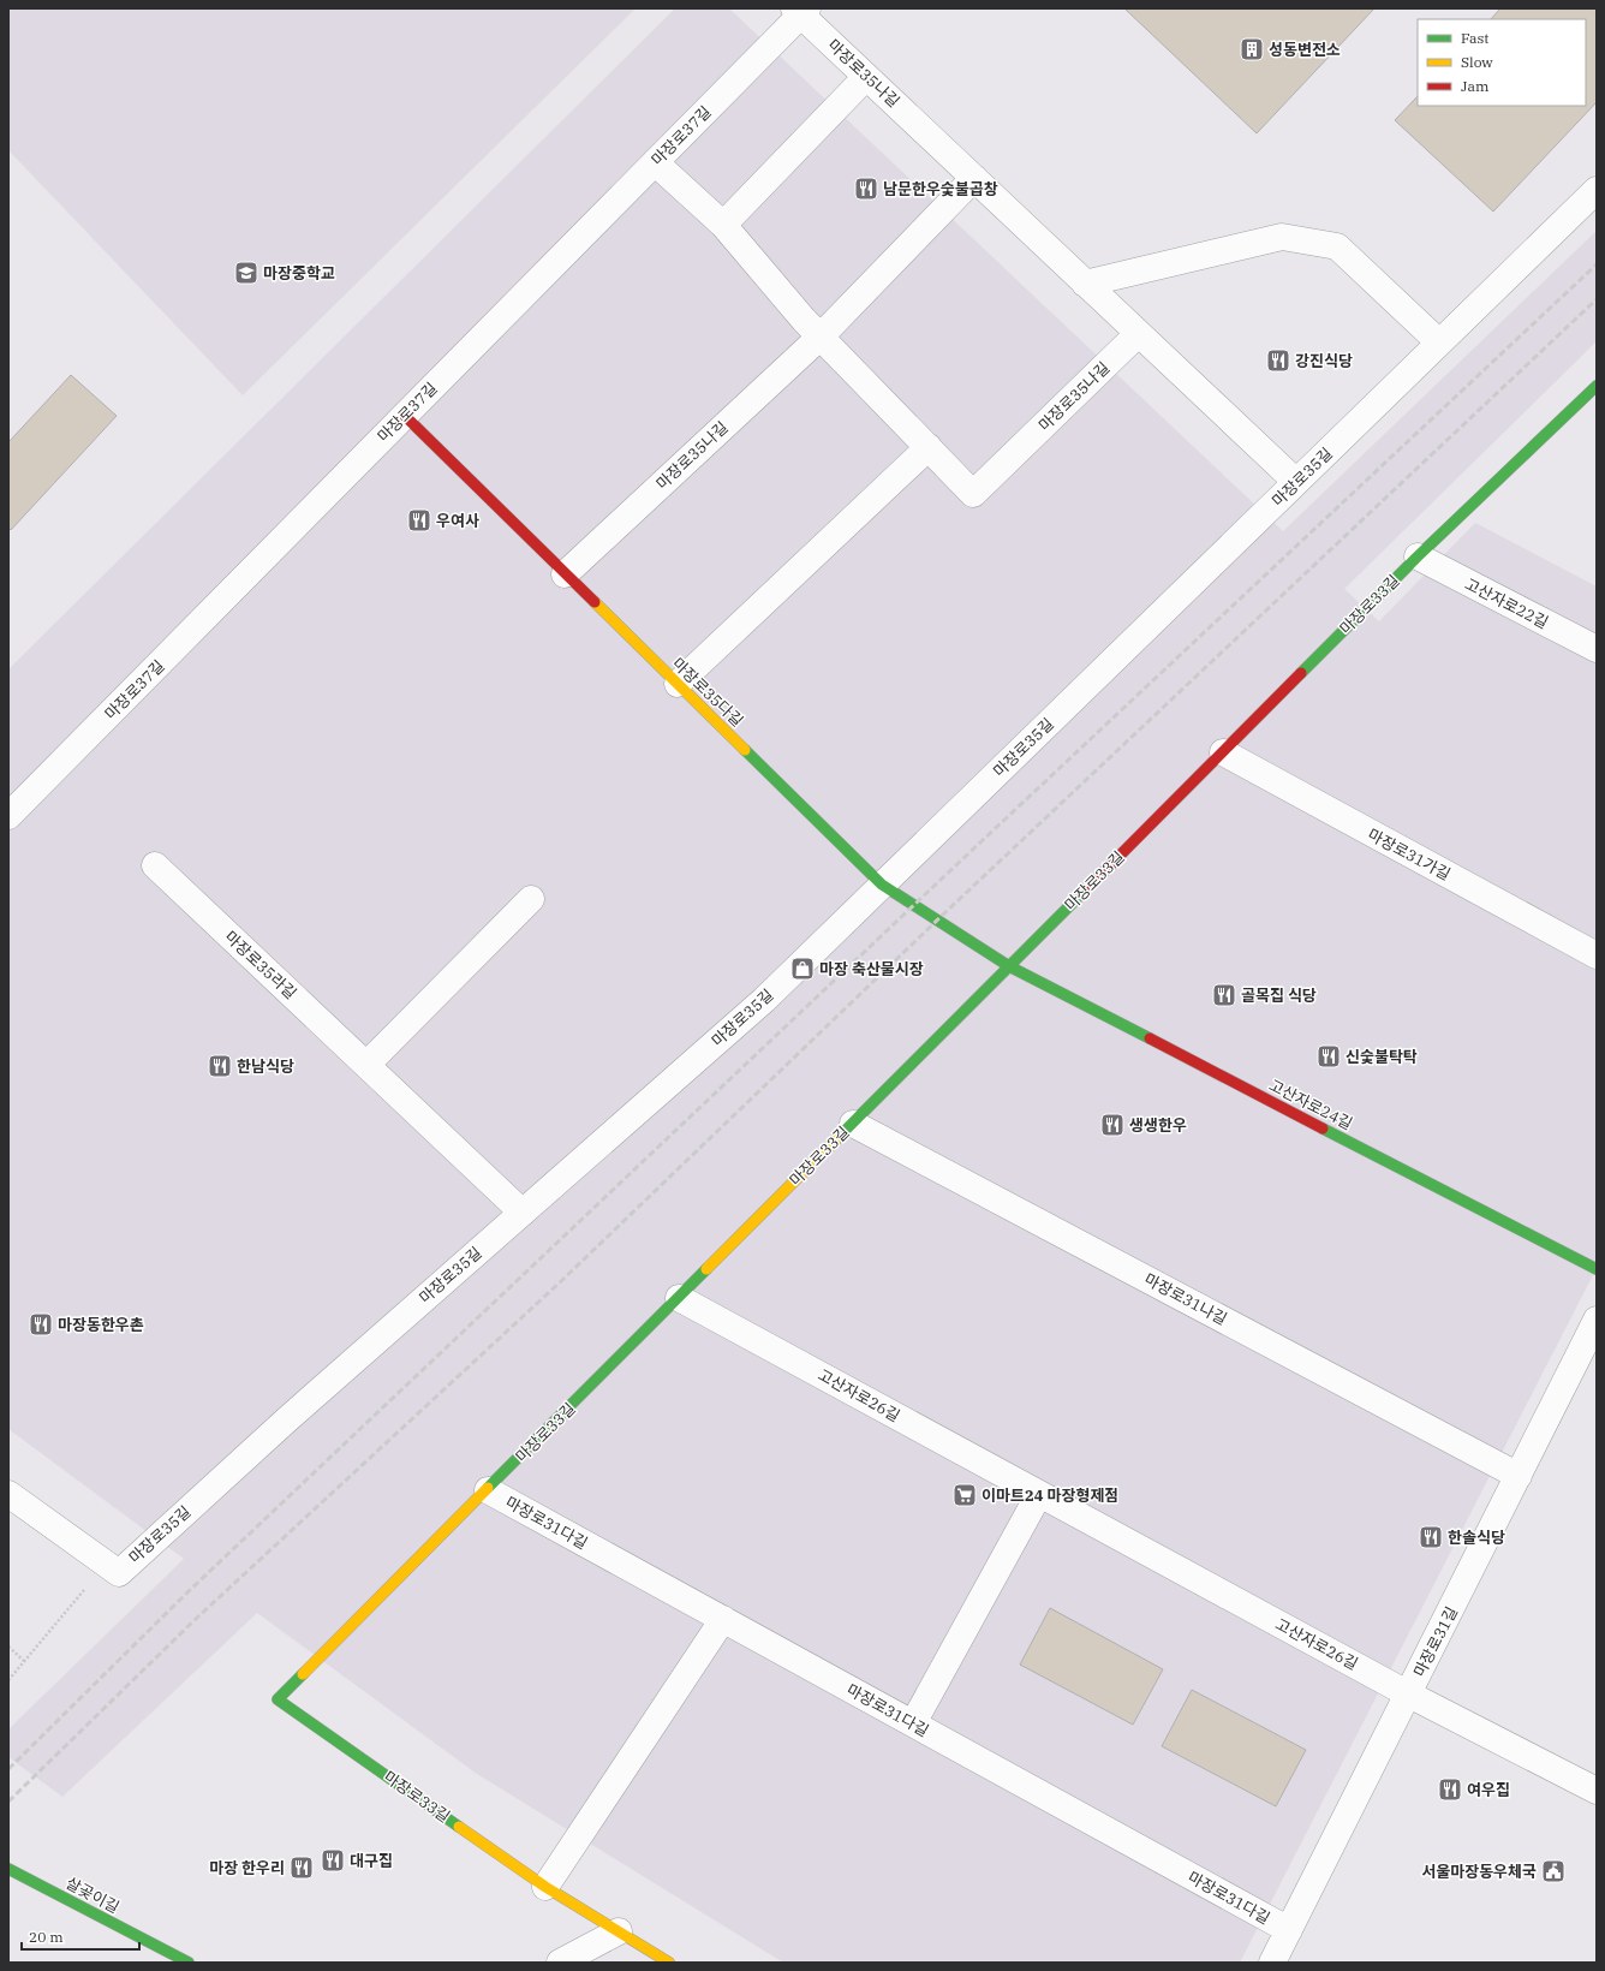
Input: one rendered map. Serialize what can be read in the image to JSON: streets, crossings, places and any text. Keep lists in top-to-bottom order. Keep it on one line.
{"streets":{"street":["마장로35나길","마장로37길","마장로35길","고산자로22길","마장로33길","마장로35다길","마장로31가길","마장로35라길","고산자로24길","마장로31나길","고산자로26길","마장로31다길","마장로31길","살곶이길"]},"crossings":[["마장로35나길","마장로37길"],["마장로35나길","마장로35길"],["마장로35나길","마장로35다길"],["마장로37길","마장로35다길"],["마장로35길","마장로35다길"],["마장로35길","마장로35라길"],["고산자로22길","마장로33길"],["마장로33길","마장로35다길"],["마장로33길","마장로31가길"],["마장로33길","고산자로24길"],["마장로33길","마장로31나길"],["마장로33길","고산자로26길"],["마장로33길","마장로31다길"],["마장로35다길","고산자로24길"],["마장로31나길","마장로31길"],["고산자로26길","마장로31길"],["마장로31다길","마장로31길"]],"places":{"building":["성동변전소"],"restaurant":["남문한우숯불곱창","강진식당","우여사","골목집 식당","신숯불탁탁","한남식당","생생한우","마장동한우촌","한솔식당","여우집","대구집","마장 한우리"],"school or university":["마장중학교"],"shop":["마장 축산물시장"],"supermarket":["이마트24 마장형제점"],"public building":["서울마장동우체국"]},"legend":["Fast","Slow","Jam"],"scale_bar":"20 m"}
